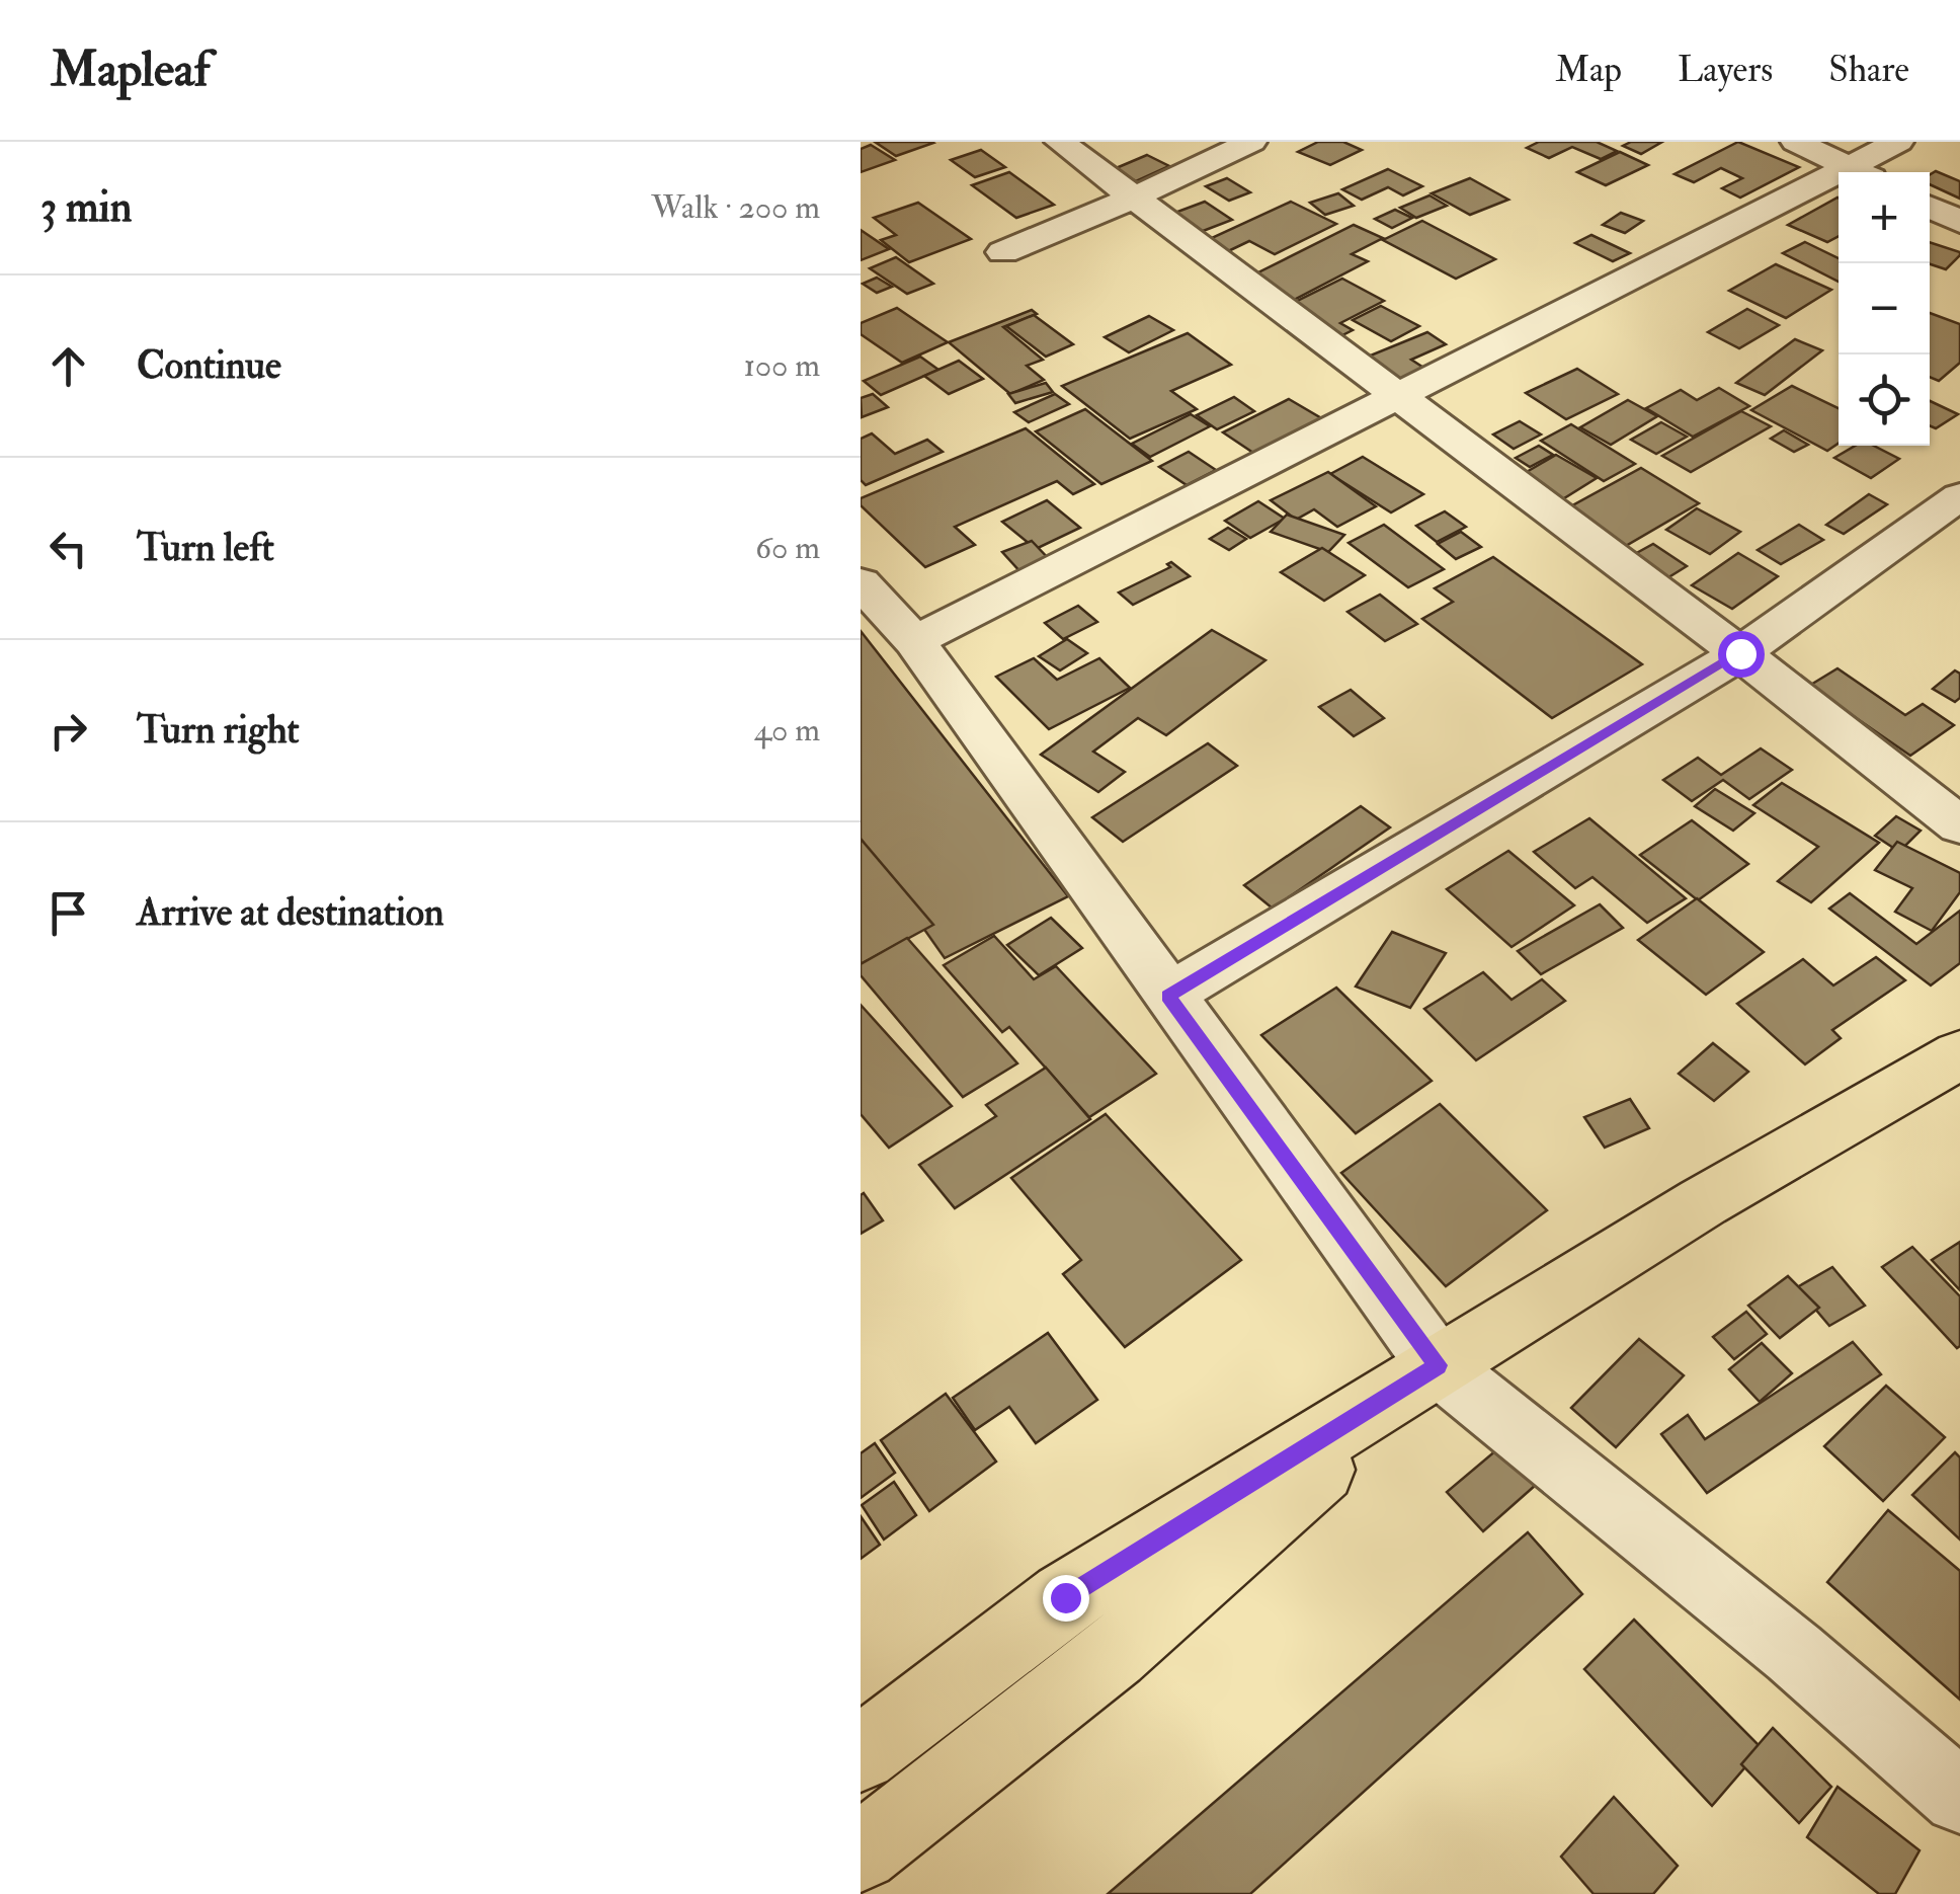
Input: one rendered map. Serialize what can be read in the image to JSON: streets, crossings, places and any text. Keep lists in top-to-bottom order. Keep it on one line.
{"page":{"header":"Mapleaf","nav":["Map","Layers","Share"],"heading":["3 min","Walk · 200 m"],"map_buttons":["+","−"],"list":[["Continue","100 m"],["Turn left","60 m"],["Turn right","40 m"],"Arrive at destination"]}}
